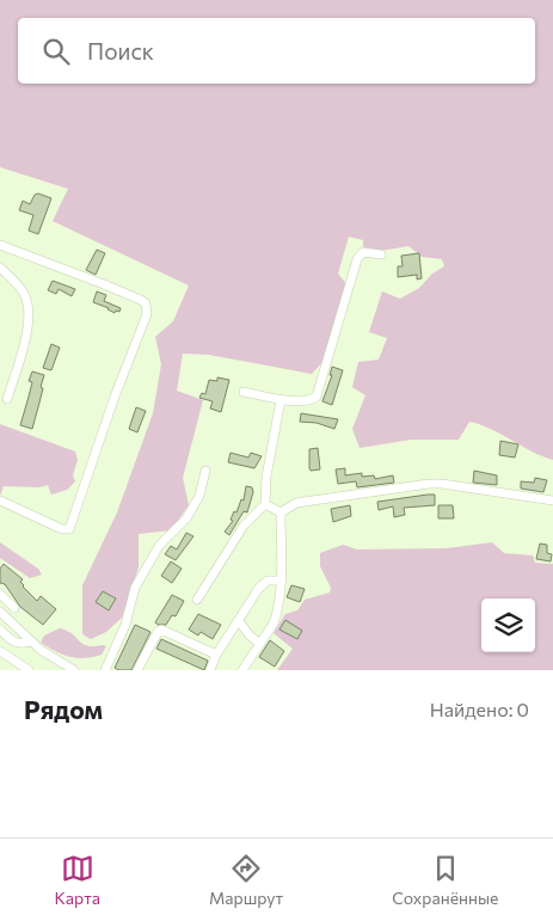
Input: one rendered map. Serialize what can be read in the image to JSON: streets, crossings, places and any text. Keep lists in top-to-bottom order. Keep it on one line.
{"page":{"search":"Поиск","heading":["Рядом","Найдено: 0"],"nav":["Карта","Маршрут","Сохранённые"]}}
